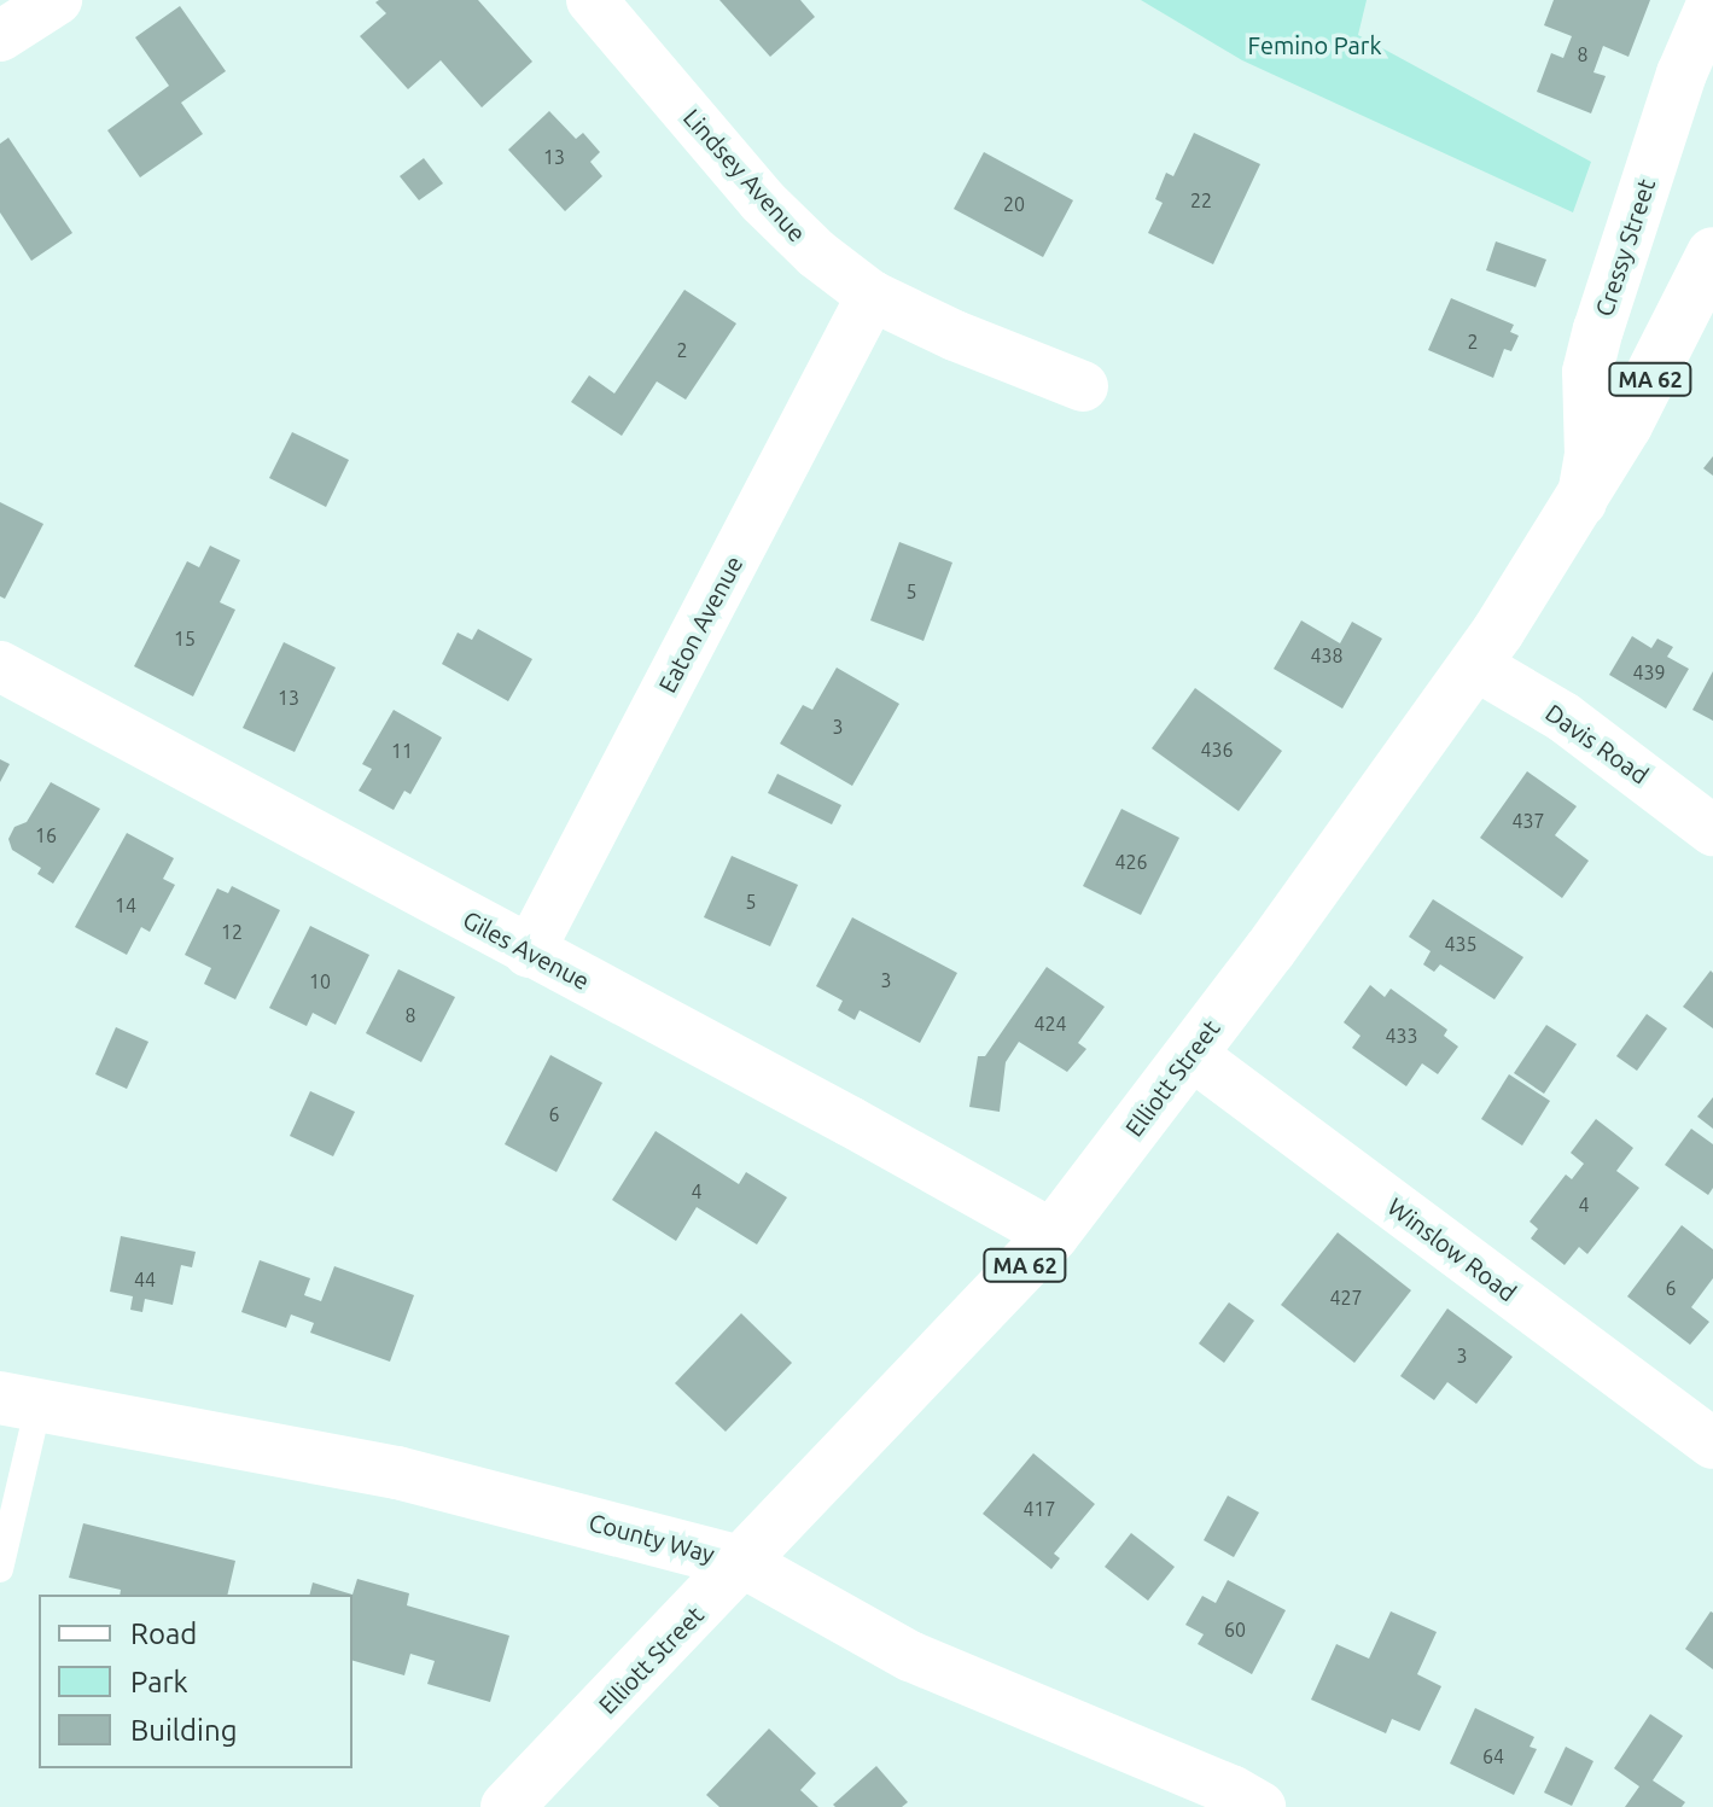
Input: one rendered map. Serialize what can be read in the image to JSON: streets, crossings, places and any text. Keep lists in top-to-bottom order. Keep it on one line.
{"streets":{"main road":["MA 62","Elliott Street","County Way"],"street":["Lindsey Avenue","Cressy Street","Eaton Avenue","Davis Road","Giles Avenue","Winslow Road"]},"crossings":[["Lindsey Avenue","Eaton Avenue"],["Cressy Street","Elliott Street"],["Eaton Avenue","Giles Avenue"],["Davis Road","Elliott Street"],["Giles Avenue","Elliott Street"],["Elliott Street","Winslow Road"],["Elliott Street","County Way"]],"parks":["Femino Park"],"house_numbers":["8","13","22","20","2","2","5","15","438","439","13","3","436","11","437","16","426","5","14","12","435","3","10","8","424","433","6","4","4","44","6","427","3","417","60","64"],"legend":["Road","Park","Building"]}
